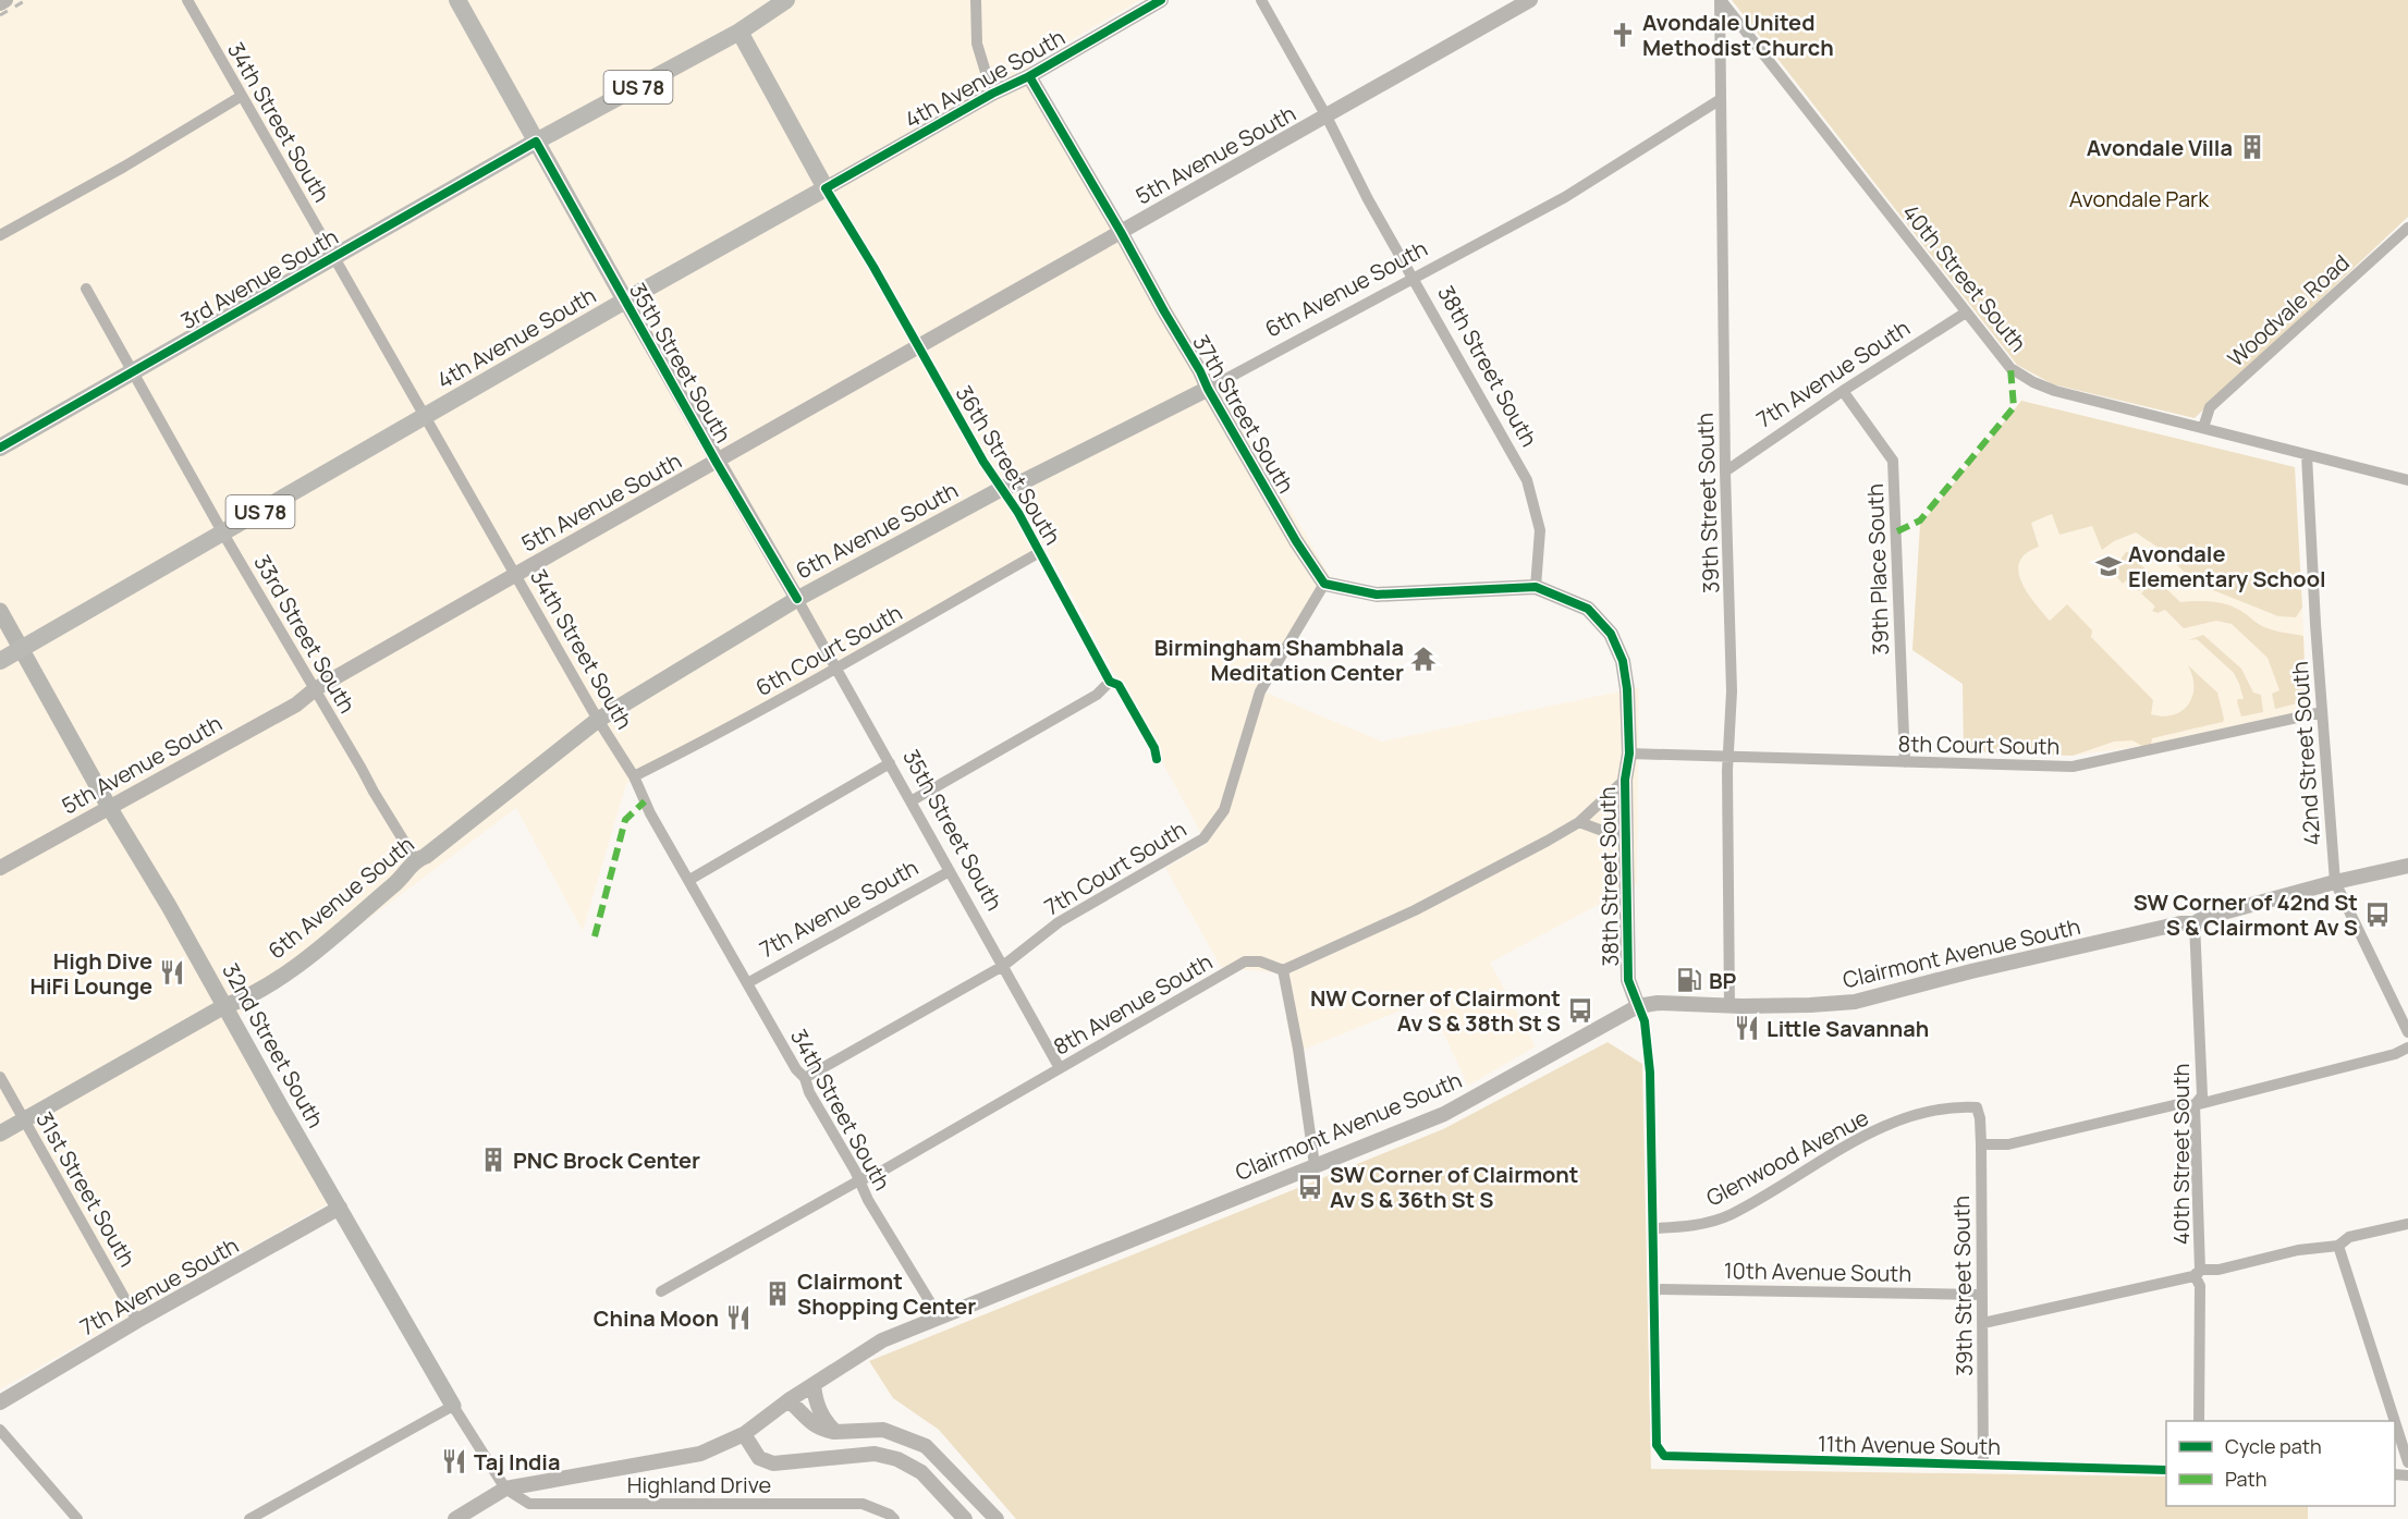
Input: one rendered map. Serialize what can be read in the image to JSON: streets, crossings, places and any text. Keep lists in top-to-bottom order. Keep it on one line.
{"streets":{"main road":["4th Avenue South","US 78","3rd Avenue South","6th Avenue South","35th Street South","36th Street South","32nd Street South"],"street":["34th Street South","5th Avenue South","40th Street South","Woodvale Road","38th Street South","7th Avenue South","37th Street South","39th Street South","39th Place South","33rd Street South","6th Court South","8th Court South","42nd Street South","7th Court South","Clairmont Avenue South","8th Avenue South","Glenwood Avenue","31st Street South","10th Avenue South","11th Avenue South","Highland Drive"]},"crossings":[["4th Avenue South","34th Street South"],["4th Avenue South","35th Street South"],["4th Avenue South","37th Street South"],["4th Avenue South","36th Street South"],["4th Avenue South","33rd Street South"],["4th Avenue South","32nd Street South"],["34th Street South","5th Avenue South"],["34th Street South","3rd Avenue South"],["34th Street South","6th Avenue South"],["34th Street South","7th Avenue South"],["34th Street South","6th Court South"],["34th Street South","7th Court South"],["34th Street South","Clairmont Avenue South"],["34th Street South","8th Avenue South"],["5th Avenue South","35th Street South"],["5th Avenue South","38th Street South"],["5th Avenue South","37th Street South"],["5th Avenue South","36th Street South"],["5th Avenue South","33rd Street South"],["5th Avenue South","32nd Street South"],["40th Street South","Woodvale Road"],["40th Street South","7th Avenue South"],["40th Street South","39th Street South"],["40th Street South","42nd Street South"],["40th Street South","Clairmont Avenue South"],["3rd Avenue South","35th Street South"],["3rd Avenue South","36th Street South"],["3rd Avenue South","33rd Street South"],["6th Avenue South","35th Street South"],["6th Avenue South","38th Street South"],["6th Avenue South","37th Street South"],["6th Avenue South","36th Street South"],["6th Avenue South","39th Street South"],["6th Avenue South","33rd Street South"],["6th Avenue South","32nd Street South"],["6th Avenue South","31st Street South"],["35th Street South","7th Avenue South"],["35th Street South","6th Court South"],["35th Street South","7th Court South"],["35th Street South","8th Avenue South"],["38th Street South","8th Court South"],["38th Street South","Clairmont Avenue South"],["38th Street South","Glenwood Avenue"],["38th Street South","10th Avenue South"],["38th Street South","11th Avenue South"],["7th Avenue South","39th Street South"],["7th Avenue South","39th Place South"],["7th Avenue South","32nd Street South"],["7th Avenue South","31st Street South"],["37th Street South","7th Court South"],["36th Street South","6th Court South"],["39th Street South","8th Court South"],["39th Street South","Clairmont Avenue South"],["39th Street South","Glenwood Avenue"],["39th Street South","10th Avenue South"],["39th Street South","11th Avenue South"],["39th Place South","8th Court South"],["8th Court South","42nd Street South"],["42nd Street South","Clairmont Avenue South"],["Clairmont Avenue South","32nd Street South"],["Clairmont Avenue South","Highland Drive"],["32nd Street South","Highland Drive"]],"parks":["Avondale Park"],"places":{"church":["Avondale United Methodist Church"],"building":["Avondale Villa","PNC Brock Center","Clairmont Shopping Center"],"school or university":["Avondale Elementary School"],"temple":["Birmingham Shambhala Meditation Center"],"bus stop":["SW Corner of 42nd St S & Clairmont Av S","NW Corner of Clairmont Av S & 38th St S","SW Corner of Clairmont Av S & 36th St S"],"restaurant":["High Dive HiFi Lounge","Little Savannah","China Moon","Taj India"],"fuel station":["BP"]},"legend":["Cycle path","Path"]}
